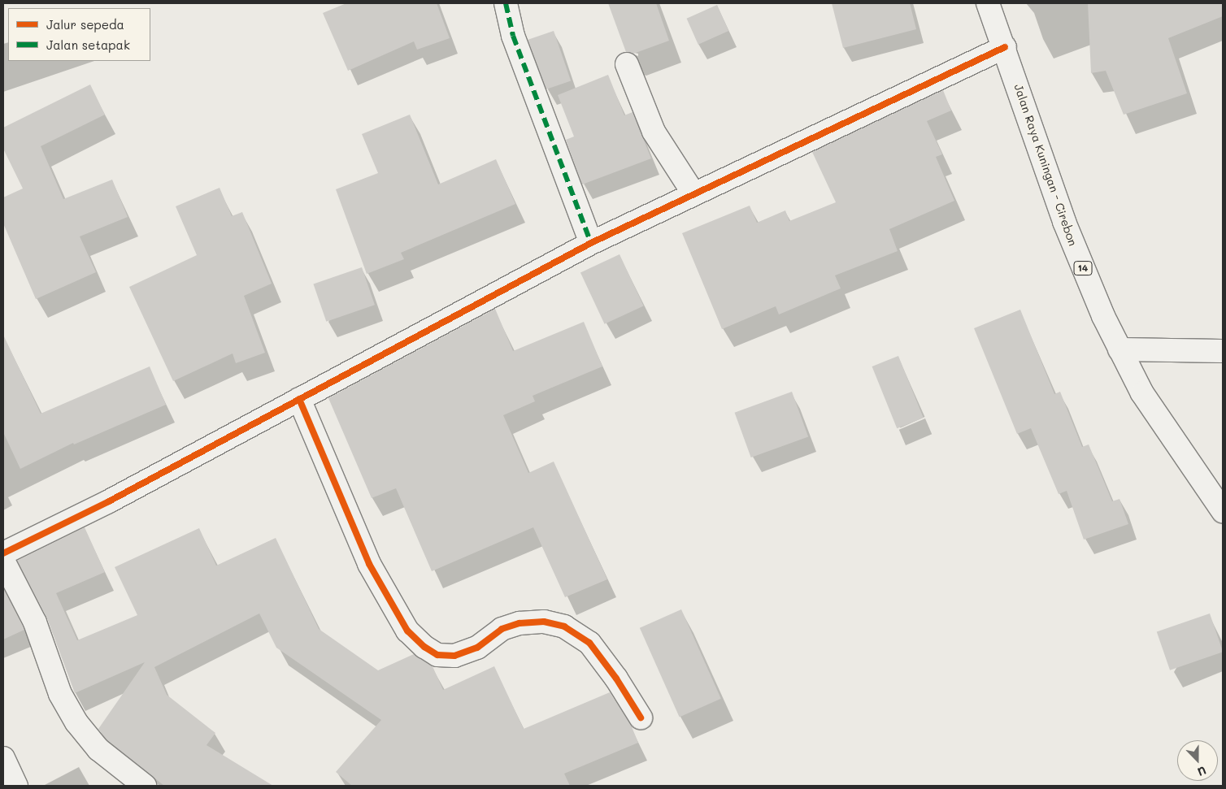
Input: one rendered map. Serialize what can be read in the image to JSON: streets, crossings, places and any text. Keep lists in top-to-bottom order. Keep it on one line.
{"streets":{"main road":["Jalan Raya Kuningan - Cirebon","14"]},"legend":["Jalur sepeda","Jalan setapak"],"north":"bottom"}
